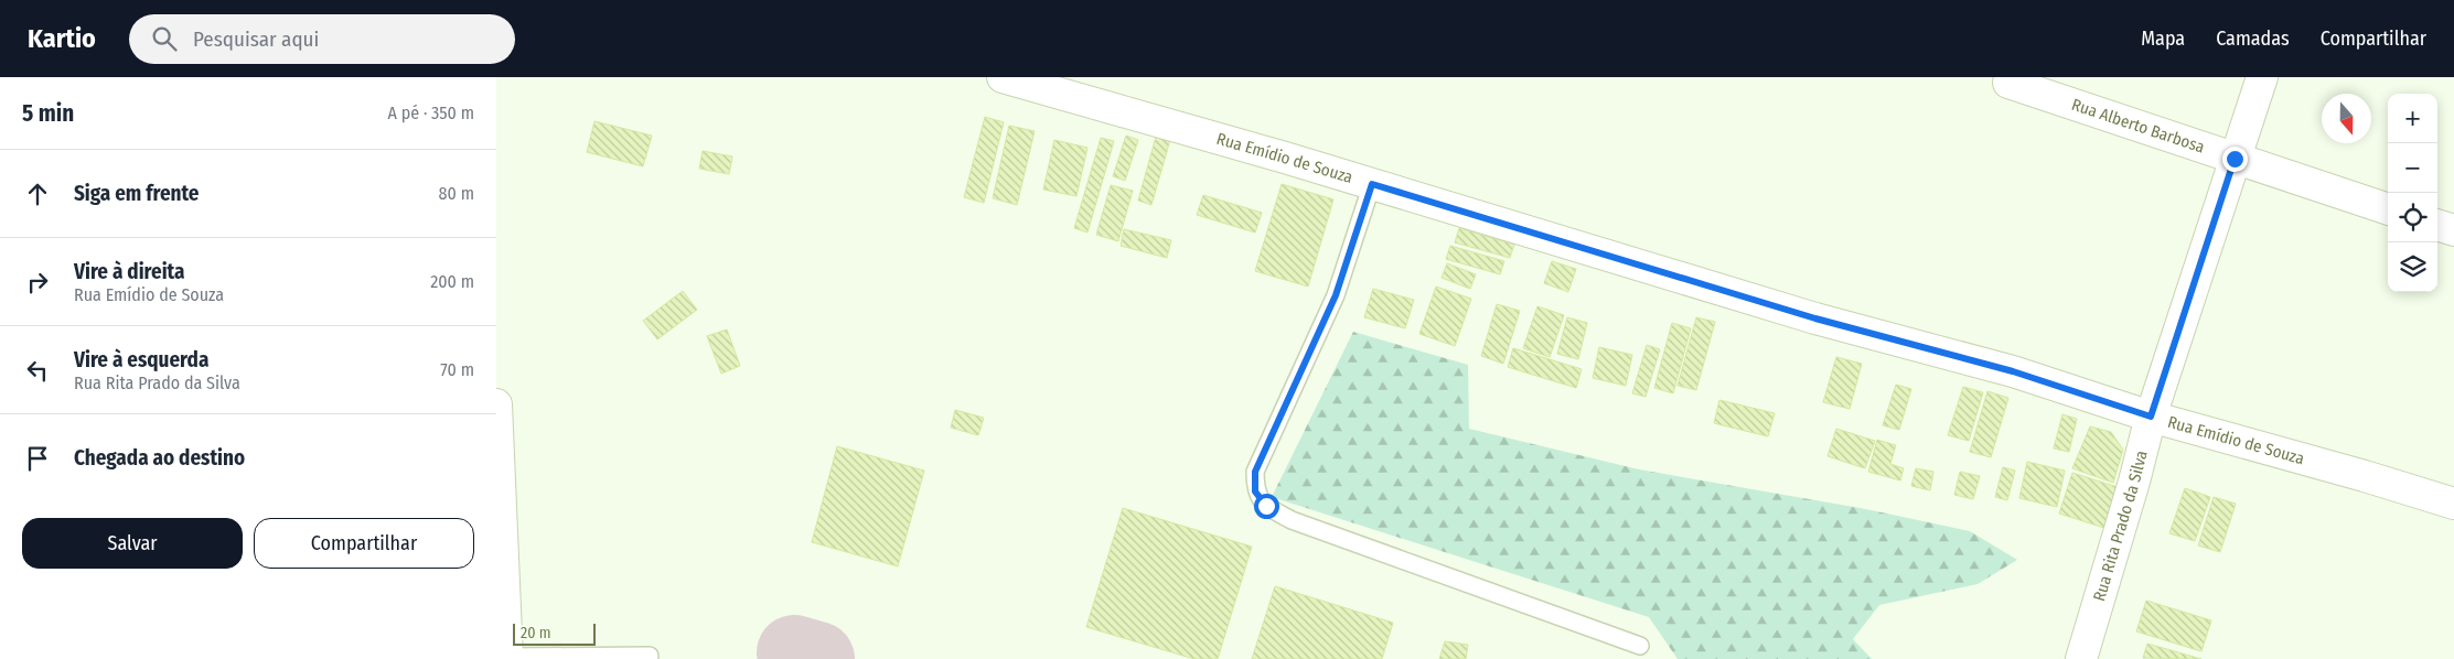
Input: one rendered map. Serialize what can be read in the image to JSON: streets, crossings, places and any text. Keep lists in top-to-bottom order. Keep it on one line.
{"streets":{"street":["Rua Alberto Barbosa","Rua Emídio de Souza","Rua Rita Prado da Silva"]},"crossings":[["Rua Alberto Barbosa","Rua Rita Prado da Silva"],["Rua Emídio de Souza","Rua Rita Prado da Silva"]],"scale_bar":"20 m","north":"bottom","page":{"header":"Kartio","search":"Pesquisar aqui","nav":["Mapa","Camadas","Compartilhar"],"heading":["5 min","A pé · 350 m"],"map_buttons":["+","−"],"list":[["Siga em frente","80 m"],["Vire à direita","Rua Emídio de Souza","200 m"],["Vire à esquerda","Rua Rita Prado da Silva","70 m"],"Chegada ao destino"],"buttons":["Salvar","Compartilhar"],"scale":"20 m"}}
